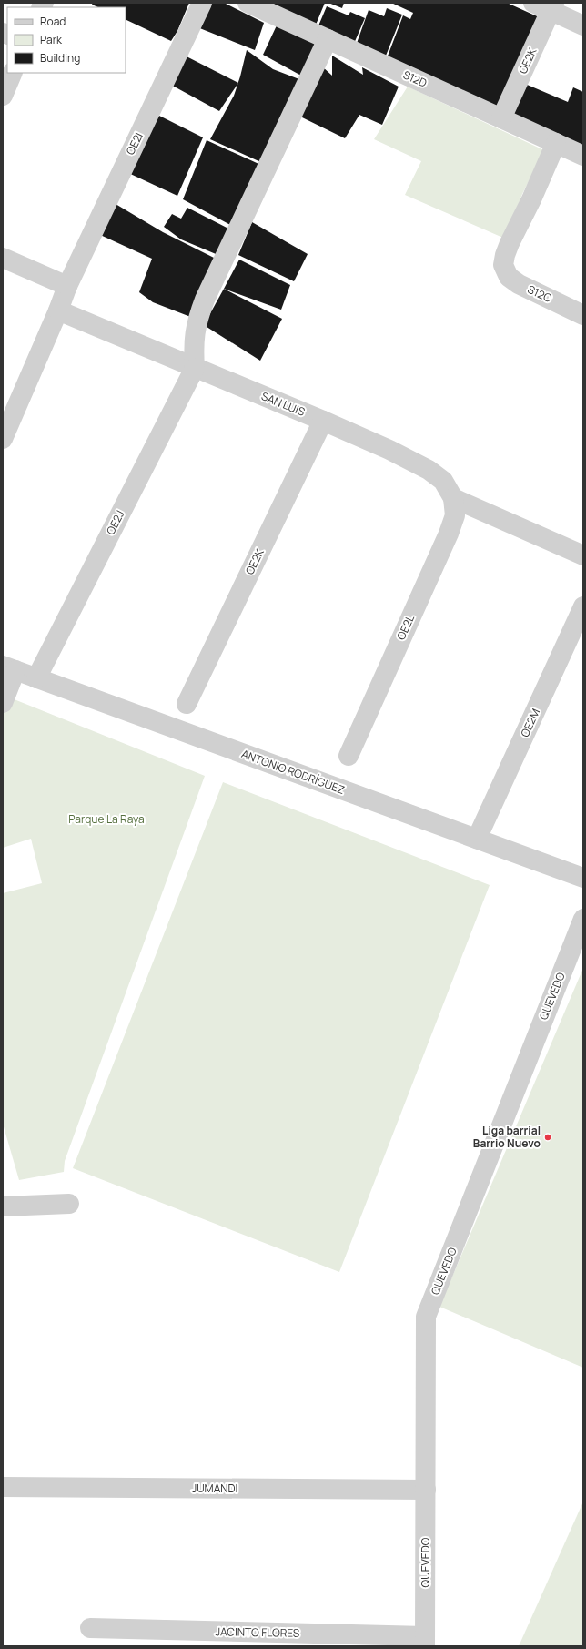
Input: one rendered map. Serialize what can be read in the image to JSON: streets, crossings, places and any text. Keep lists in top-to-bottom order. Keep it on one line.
{"streets":{"street":["OE2K","S12D","OE2I","S12C","SAN LUIS","OE2J","OE2L","OE2M","ANTONIO RODRÍGUEZ","QUEVEDO","JUMANDI","JACINTO FLORES"]},"crossings":[["OE2K","S12D"],["OE2K","SAN LUIS"],["S12D","S12C"],["SAN LUIS","OE2J"],["SAN LUIS","OE2L"],["OE2J","ANTONIO RODRÍGUEZ"],["OE2M","ANTONIO RODRÍGUEZ"],["QUEVEDO","JUMANDI"],["QUEVEDO","JACINTO FLORES"]],"parks":["Parque La Raya"],"places":["Liga barrial Barrio Nuevo"],"legend":["Road","Park","Building"]}
